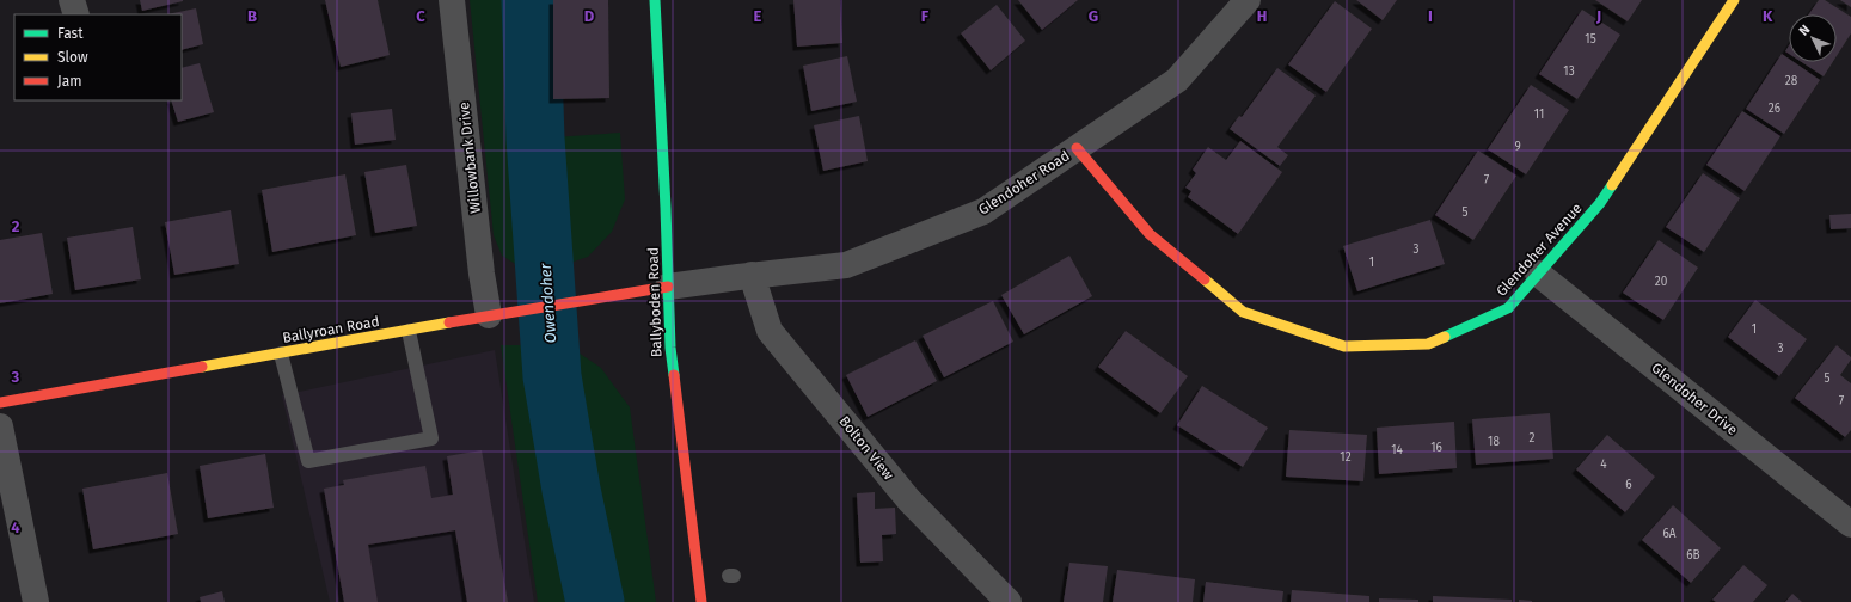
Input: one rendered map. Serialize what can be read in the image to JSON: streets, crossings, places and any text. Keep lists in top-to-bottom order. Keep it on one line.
{"streets":{"main road":["Glendoher Avenue","Ballyboden Road","Ballyroan Road"],"street":["Willowbank Drive","Glendoher Road","Glendoher Drive","Bolton View"]},"crossings":[["Willowbank Drive","Ballyroan Road"],["Glendoher Road","Glendoher Avenue"],["Glendoher Road","Ballyboden Road"],["Glendoher Road","Ballyroan Road"],["Glendoher Road","Bolton View"],["Glendoher Avenue","Glendoher Drive"],["Ballyboden Road","Ballyroan Road"]],"water":["Owendoher"],"house_numbers":["15","13","28","26","11","9","7","5","3","1","20","1","3","5","7","2","18","16","14","12","4","6","6A","6B"],"legend":["Fast","Slow","Jam"],"north":"top left","grid":{"columns":["B","C","D","E","F","G","H","I","J","K"],"rows":["2","3","4"]}}
